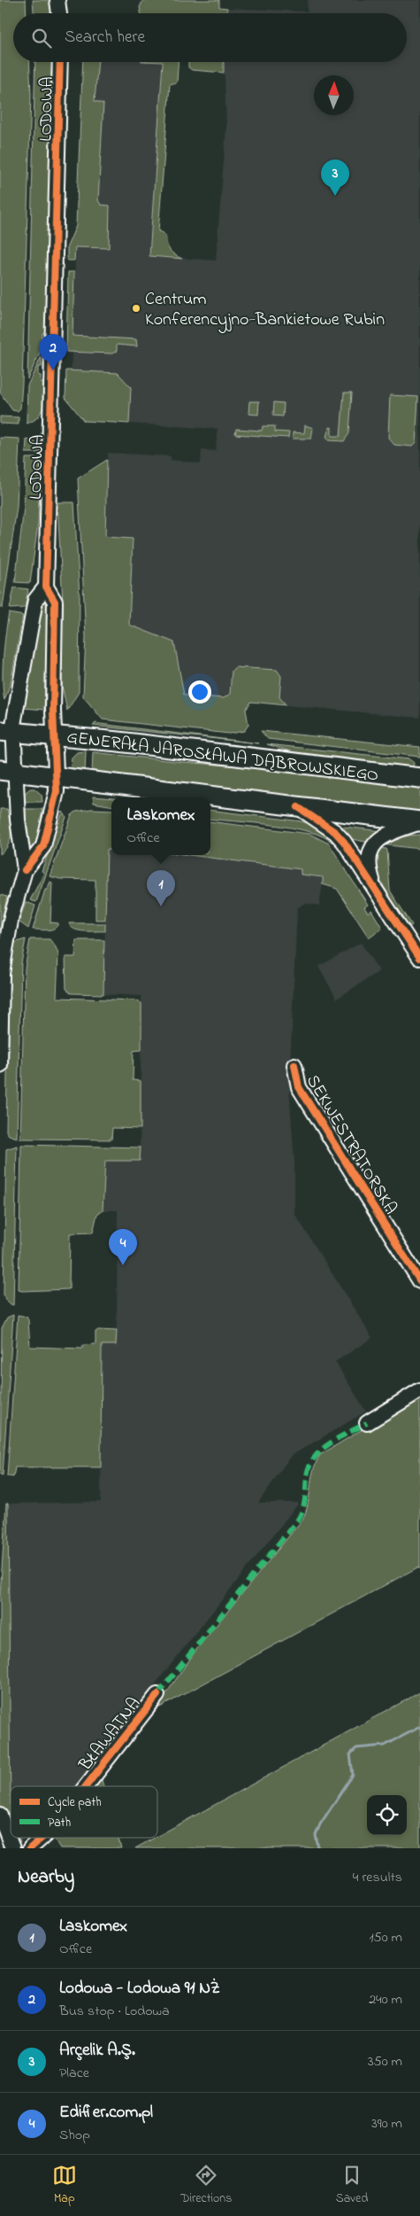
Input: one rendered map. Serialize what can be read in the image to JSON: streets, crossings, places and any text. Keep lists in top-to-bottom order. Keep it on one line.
{"streets":{"main road":["GENERAŁA JAROSŁAWA DĄBROWSKIEGO"],"street":["LODOWA","SEKWESTRATORSKA","BŁAWATNA"]},"crossings":[["LODOWA","GENERAŁA JAROSŁAWA DĄBROWSKIEGO"]],"places":["Centrum Konferencyjno-Bankietowe Rubin"],"legend":["Cycle path","Path"],"north":"top","page":{"search":"Search here","pins":["3","2","1","4"],"popup":["Laskomex","Office"],"heading":["Nearby","4 results"],"list":[{"mark":"1","name":"Laskomex","note":"Office","value":"150 m"},{"mark":"2","name":"Lodowa - Lodowa 91 NŻ","note":"Bus stop · Lodowa","value":"240 m"},{"mark":"3","name":"Arçelik A.Ş.","note":"Place","value":"350 m"},{"mark":"4","name":"Edifier.com.pl","note":"Shop","value":"390 m"}],"nav":["Map","Directions","Saved"]}}
